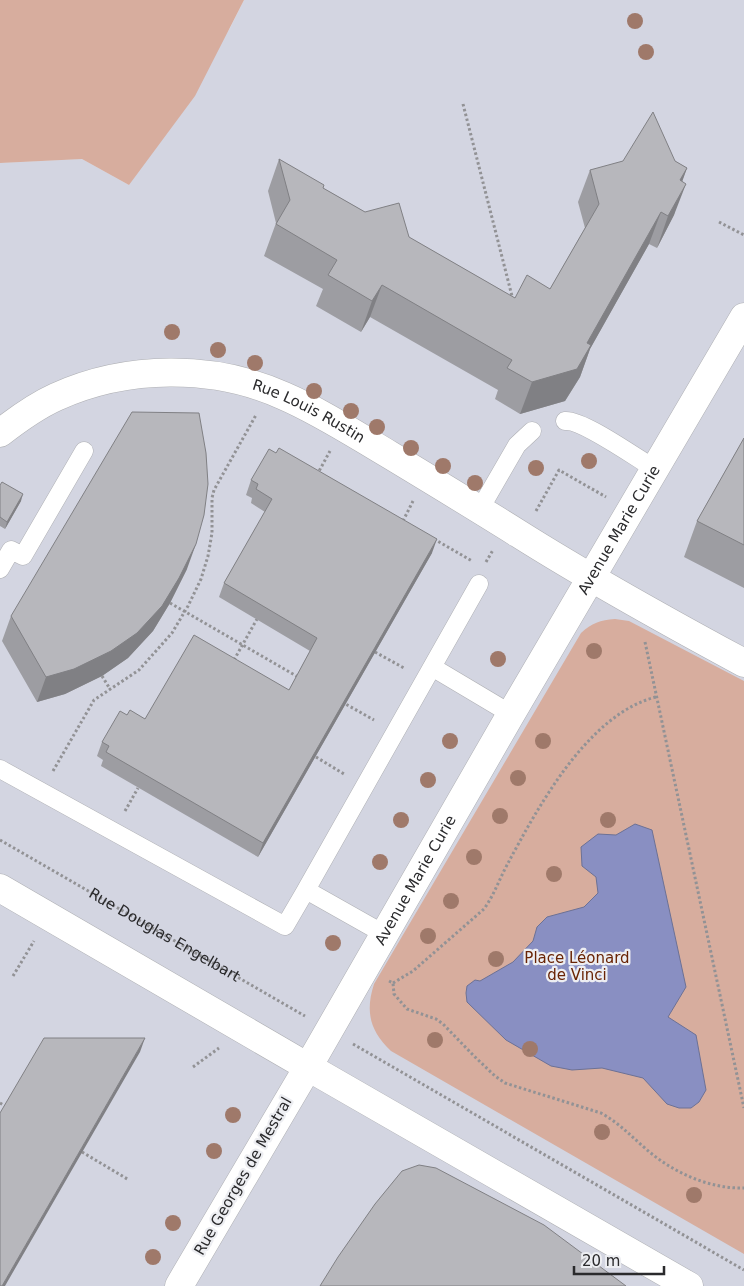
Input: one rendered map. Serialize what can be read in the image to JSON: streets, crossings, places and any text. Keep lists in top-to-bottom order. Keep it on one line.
{"streets":{"street":["Rue Louis Rustin","Avenue Marie Curie","Rue Georges de Mestral"],"path":["Rue Douglas Engelbart"]},"crossings":[["Rue Louis Rustin","Avenue Marie Curie"],["Avenue Marie Curie","Rue Douglas Engelbart"],["Avenue Marie Curie","Rue Georges de Mestral"]],"parks":["Place Léonard de Vinci"],"scale_bar":"20 m"}
